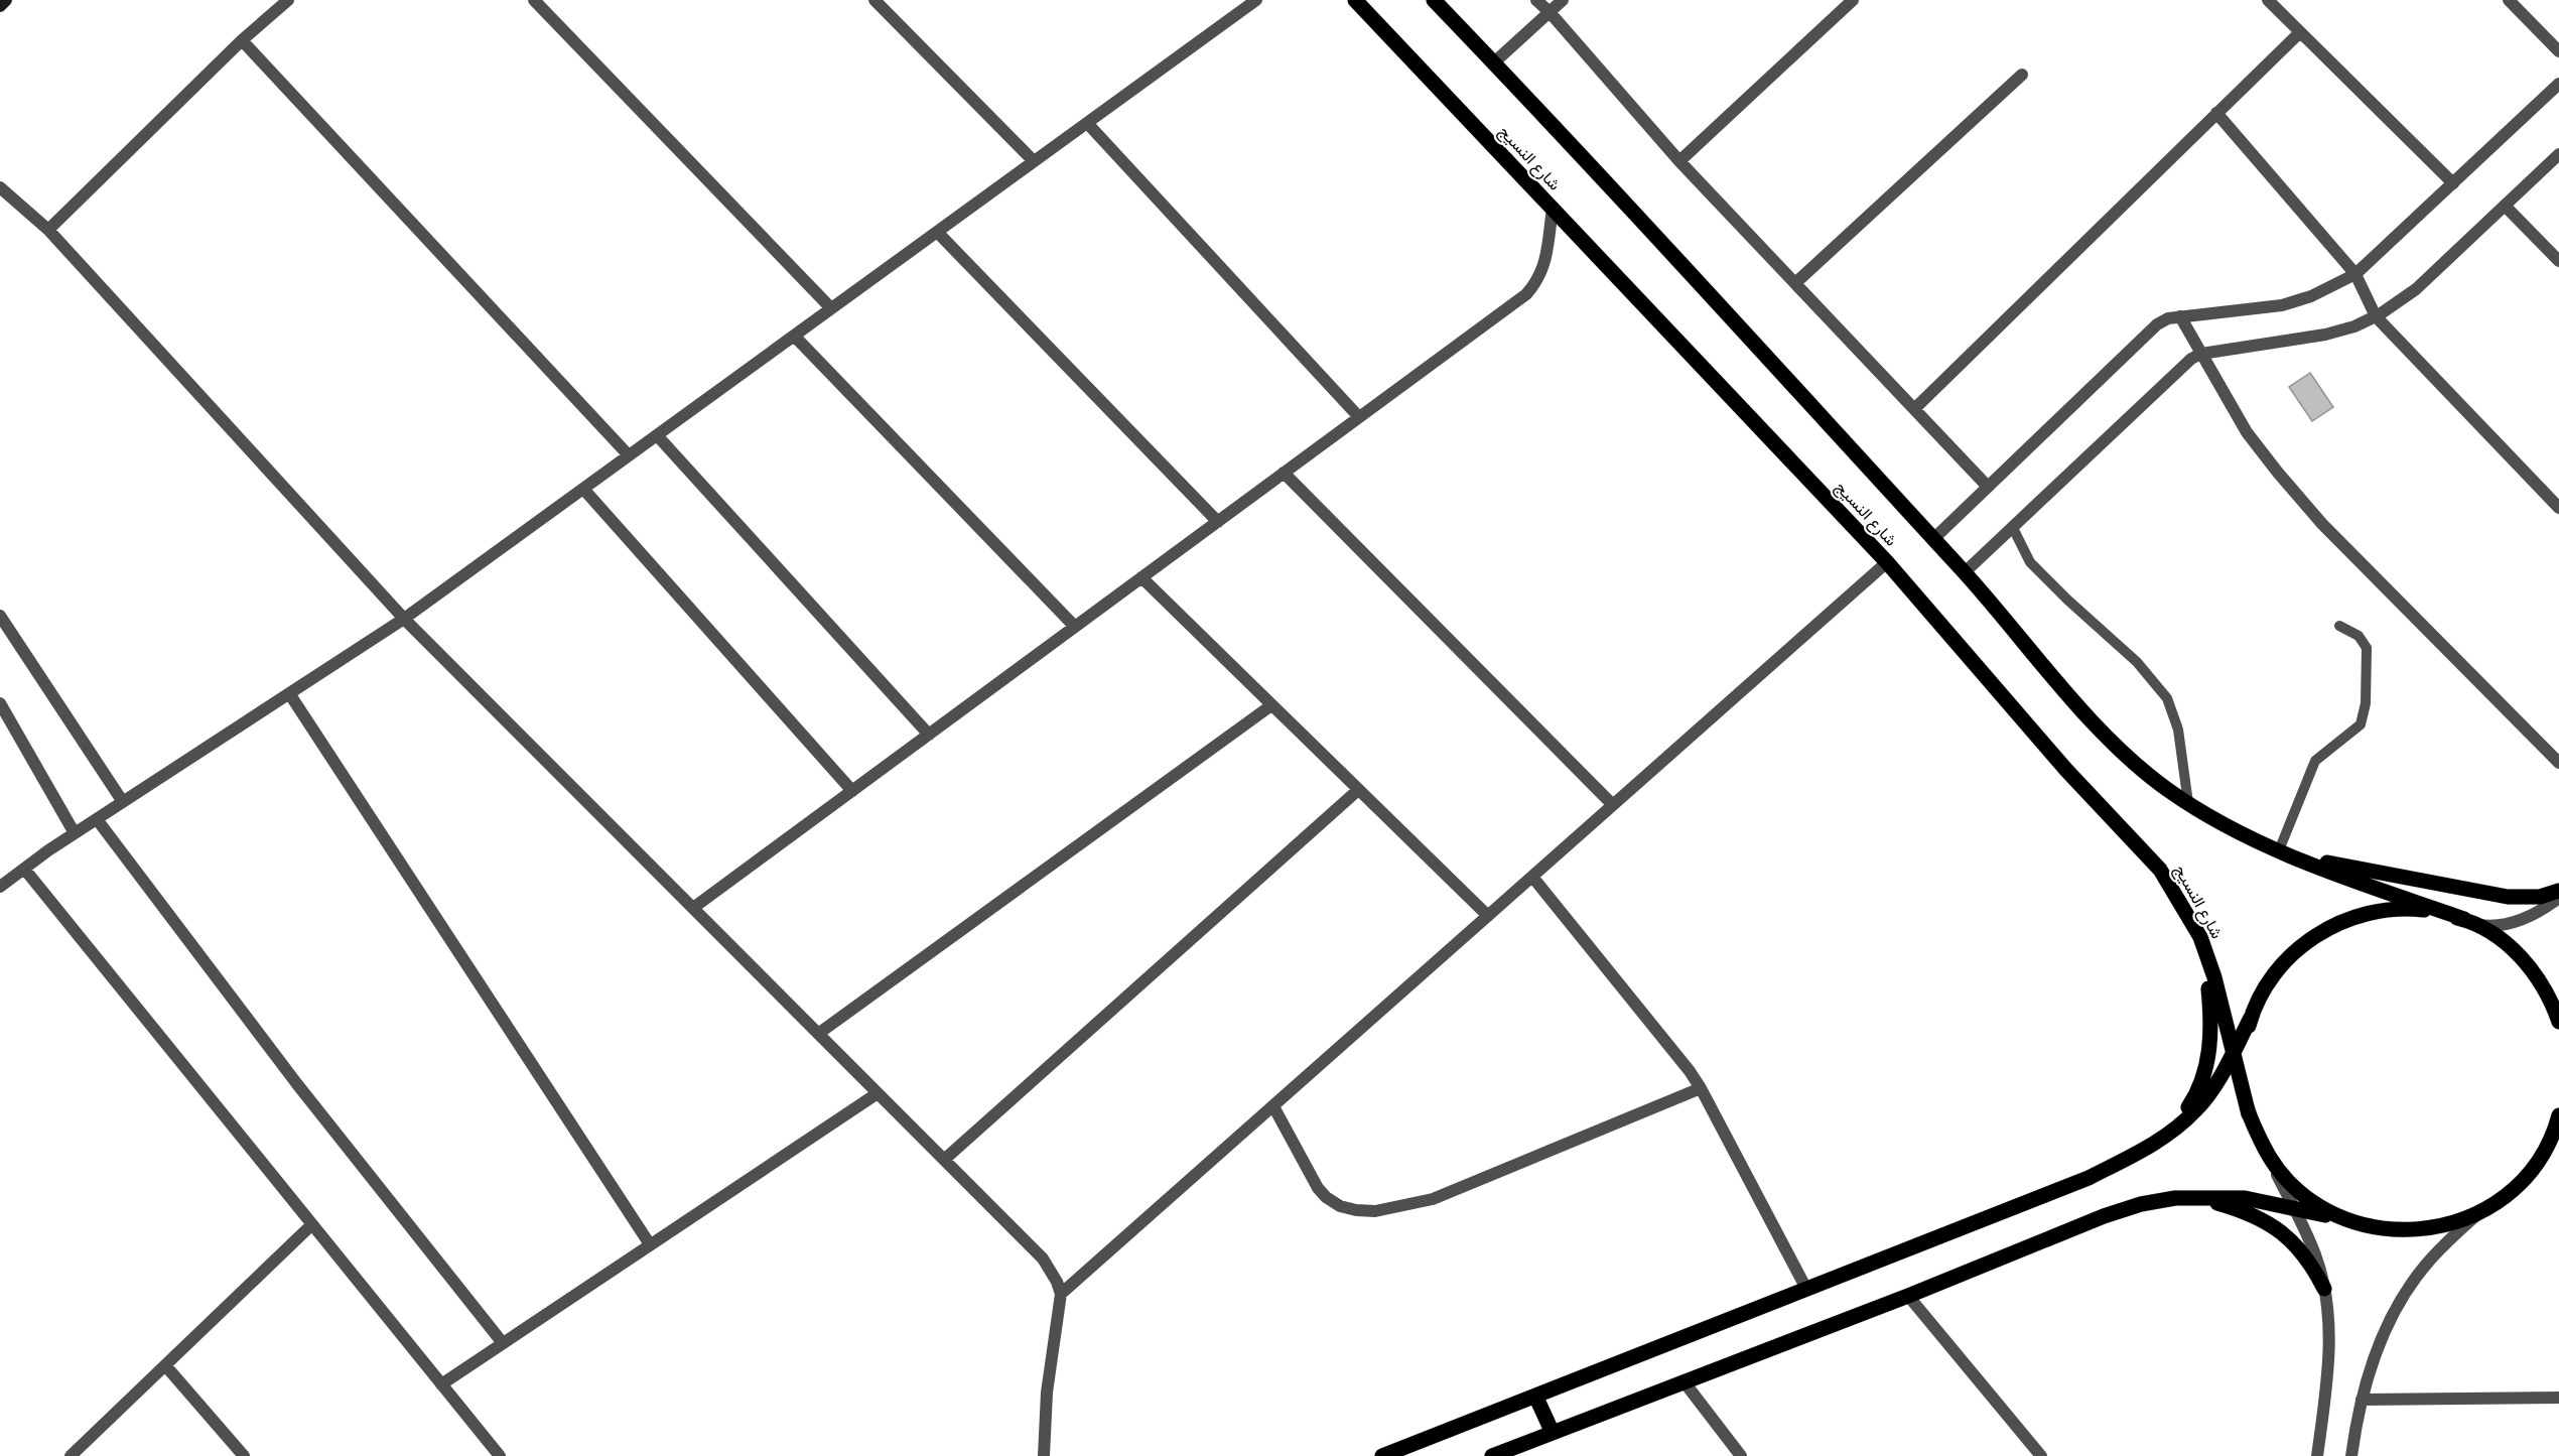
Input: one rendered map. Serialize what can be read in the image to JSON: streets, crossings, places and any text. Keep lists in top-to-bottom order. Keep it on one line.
{"streets":{"main road":["شارع النسيج"]}}
